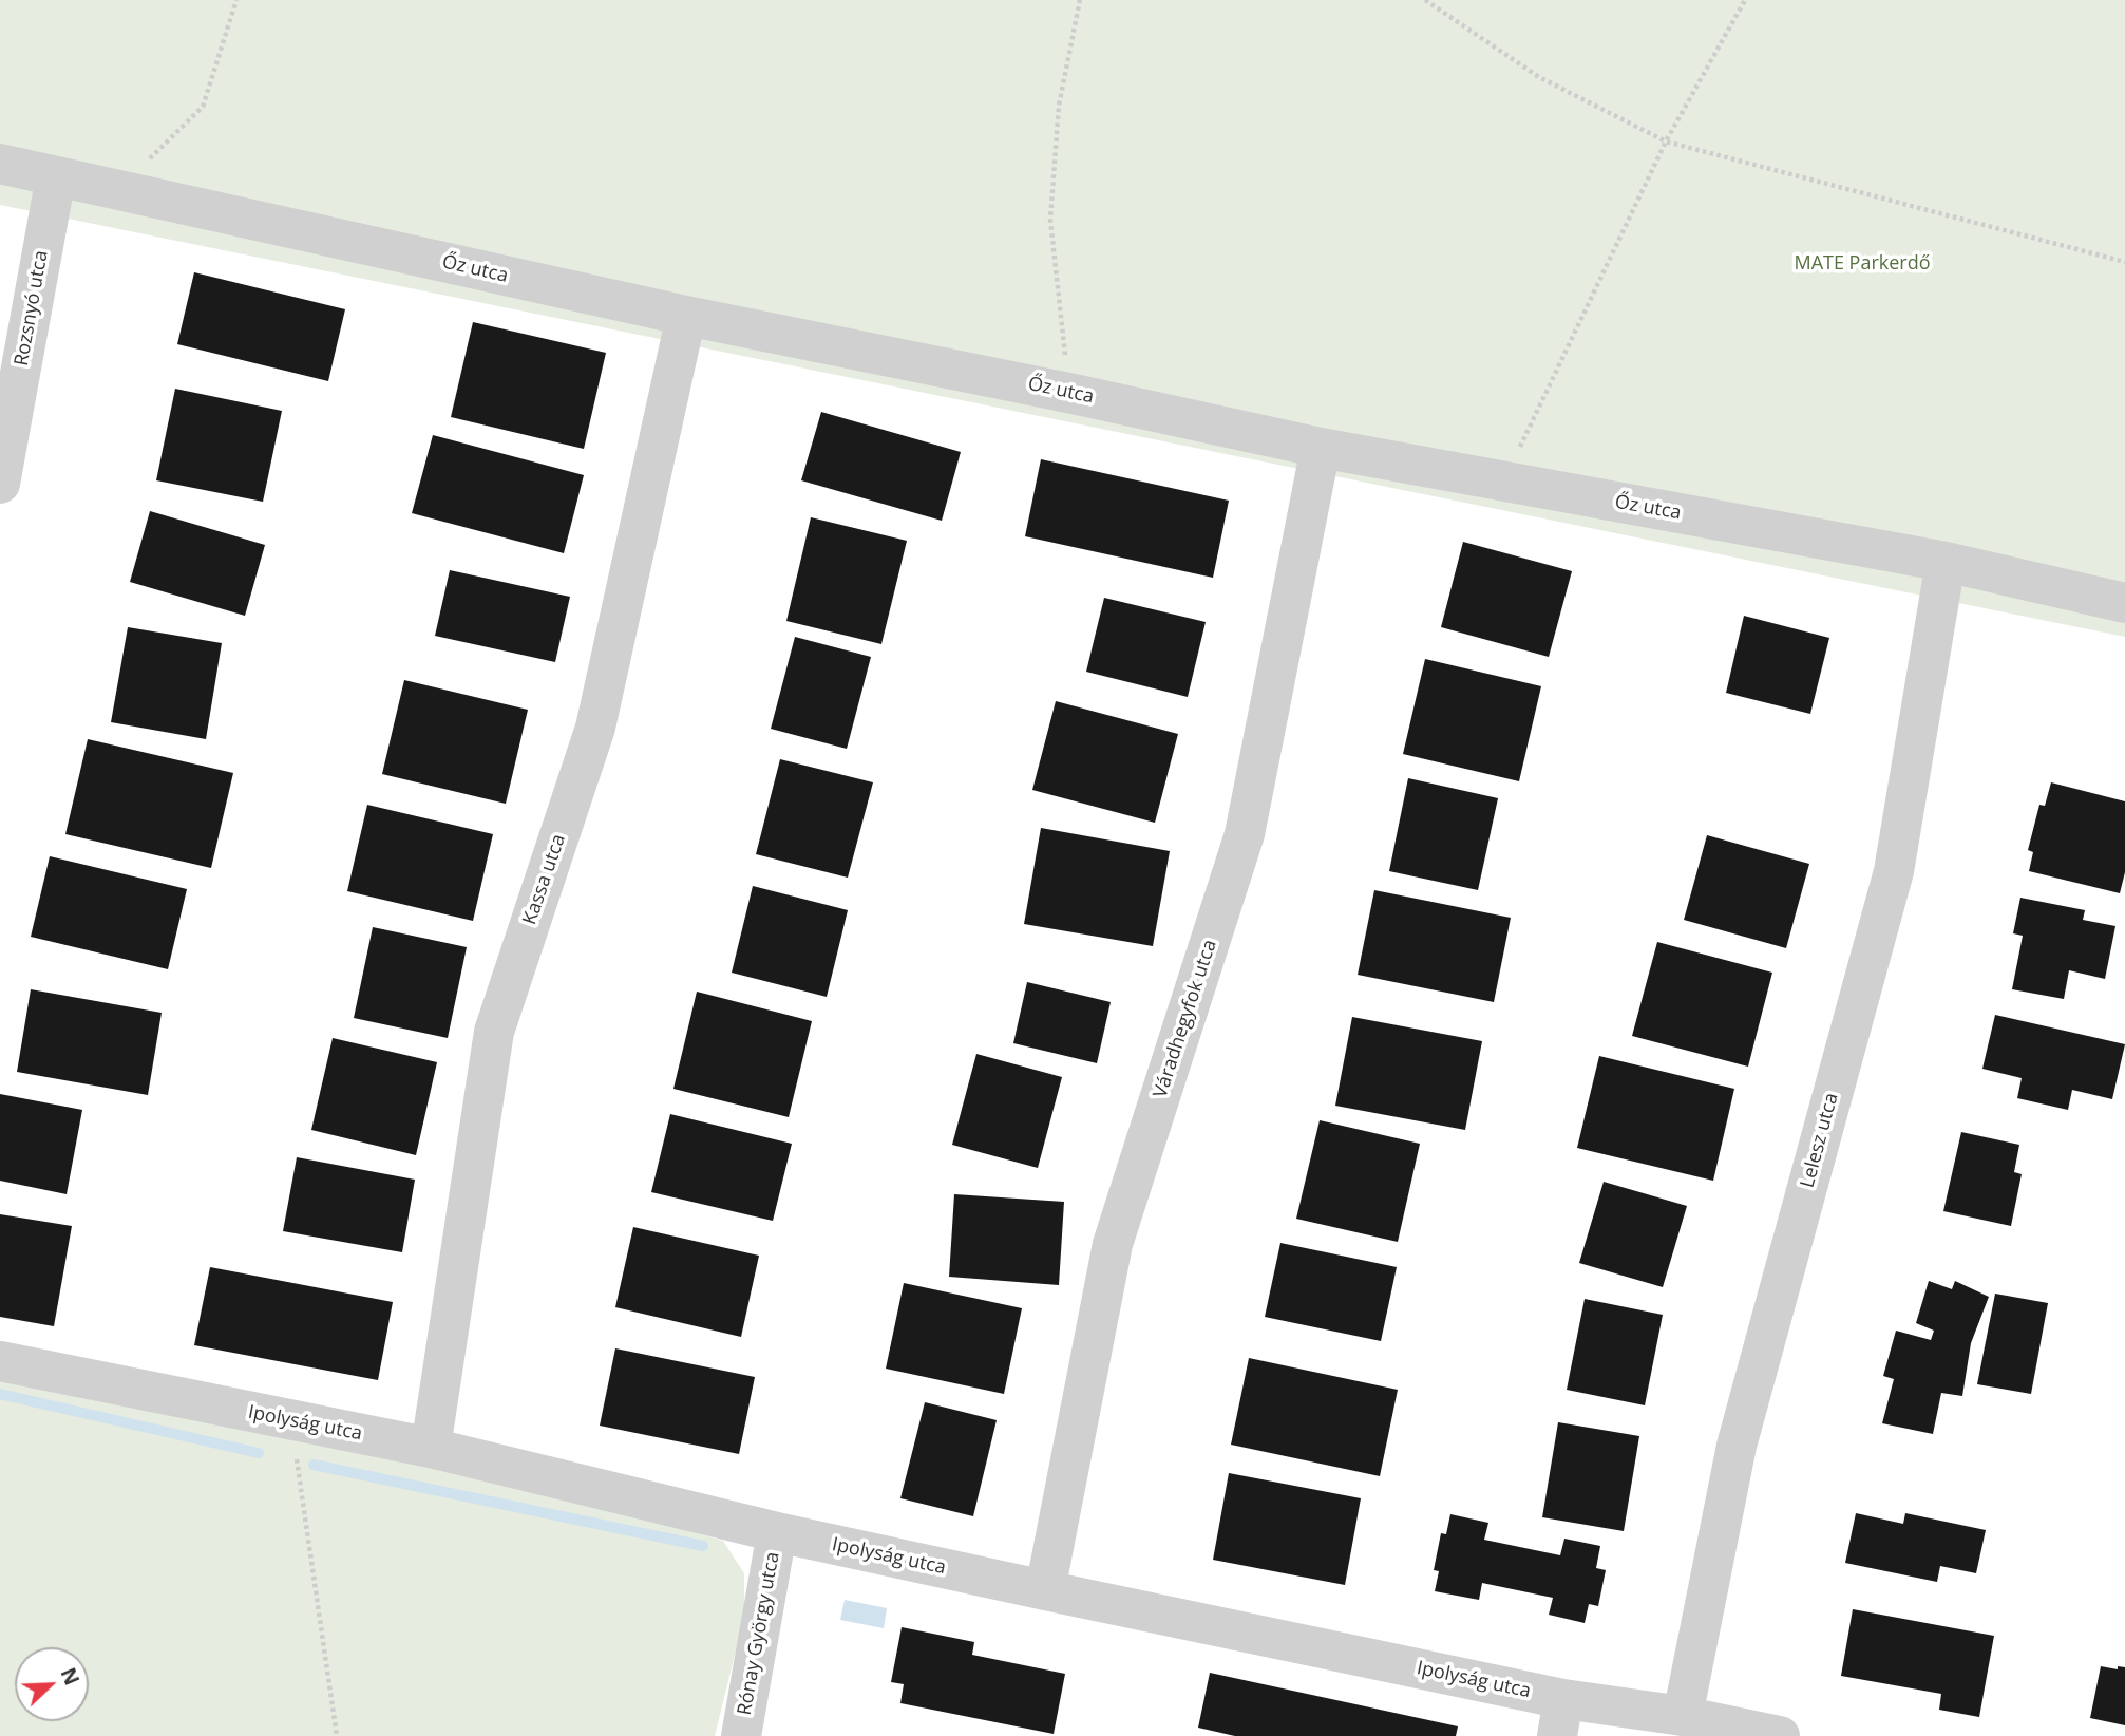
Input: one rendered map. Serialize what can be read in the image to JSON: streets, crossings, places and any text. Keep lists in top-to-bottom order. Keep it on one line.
{"streets":{"street":["Őz utca","Rozsnyó utca","Kassa utca","Váradhegyfok utca","Lelesz utca","Ipolyság utca","Rónay György utca"]},"crossings":[["Őz utca","Rozsnyó utca"],["Őz utca","Kassa utca"],["Őz utca","Váradhegyfok utca"],["Őz utca","Lelesz utca"],["Kassa utca","Ipolyság utca"],["Váradhegyfok utca","Ipolyság utca"],["Lelesz utca","Ipolyság utca"],["Ipolyság utca","Rónay György utca"]],"parks":["MATE Parkerdő"],"north":"top right"}
